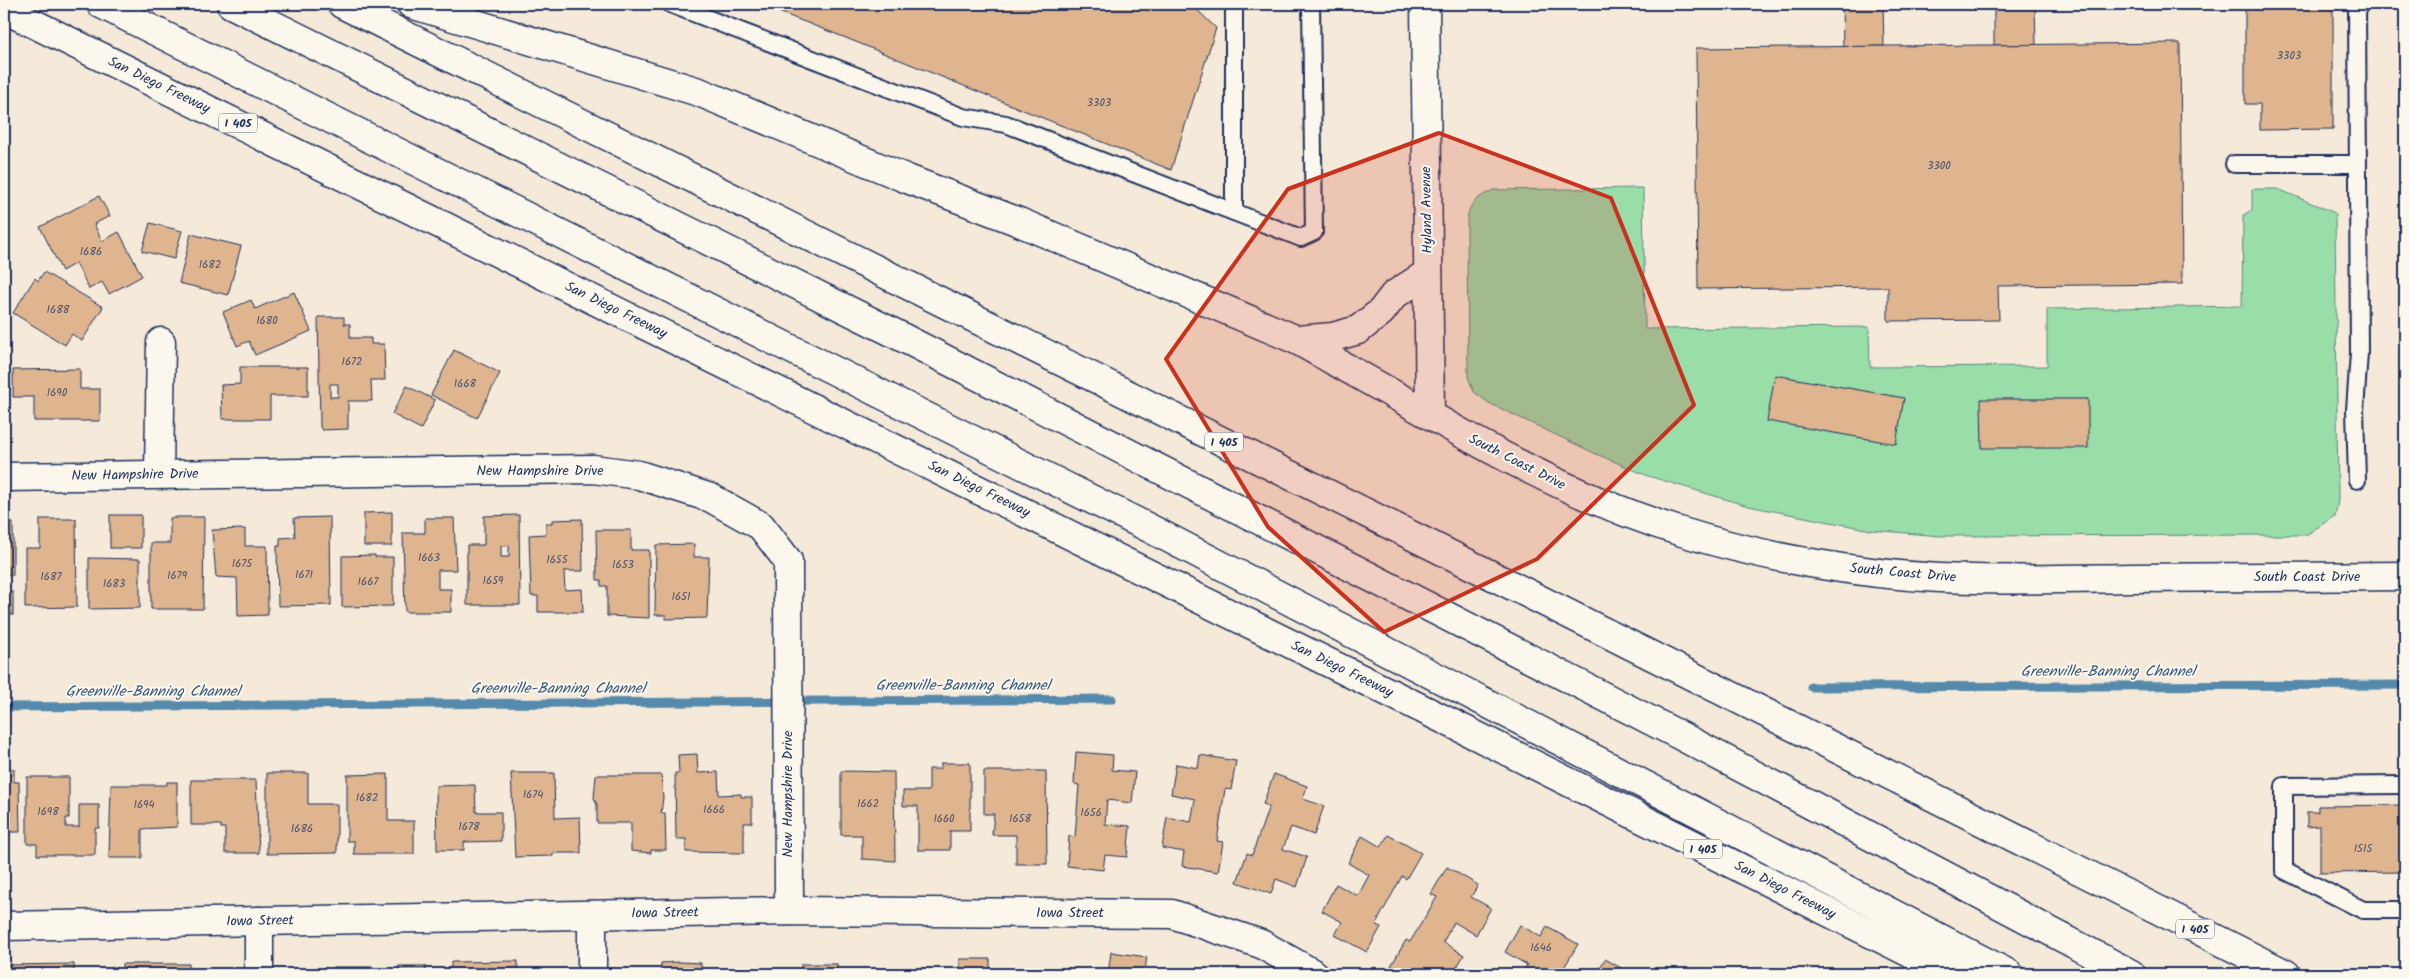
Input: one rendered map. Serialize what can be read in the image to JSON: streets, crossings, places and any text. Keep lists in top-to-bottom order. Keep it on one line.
{"streets":{"main road":["San Diego Freeway","I 405","Hyland Avenue","South Coast Drive","New Hampshire Drive","Iowa Street"]},"crossings":[["Hyland Avenue","South Coast Drive"],["New Hampshire Drive","Iowa Street"]],"water":["Greenville-Banning Channel"],"house_numbers":["3303","3303","3300","1686","1682","1688","1680","1672","1668","1690","1663","1655","1675","1653","1671","1679","1687","1659","1667","1683","1651","1674","1682","1662","1694","1666","1698","1656","1660","1658","1678","1686","1515","1646"]}
